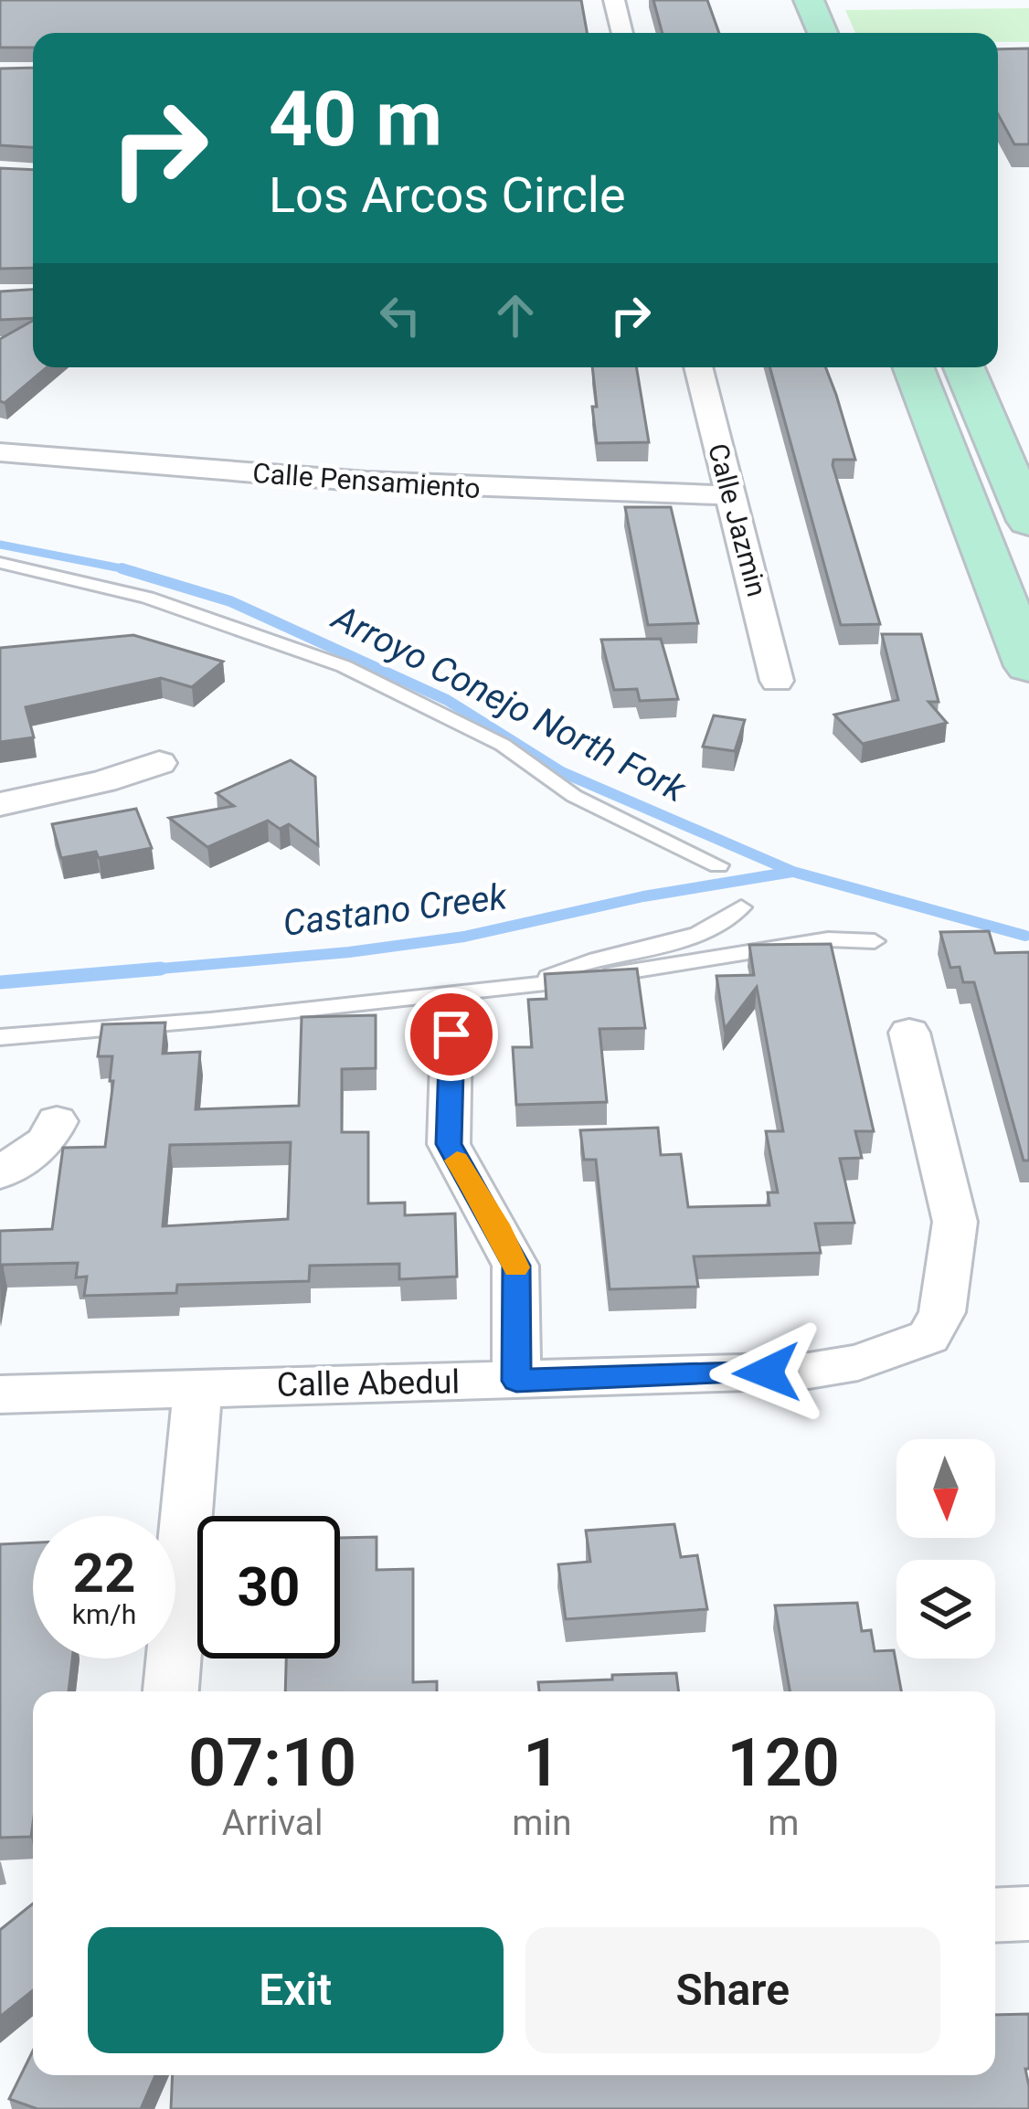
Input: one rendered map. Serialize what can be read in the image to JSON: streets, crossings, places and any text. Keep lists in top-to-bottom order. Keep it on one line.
{"streets":{"street":["Calle Pensamiento","Calle Jazmin","Calle Abedul"]},"crossings":[["Calle Pensamiento","Calle Jazmin"]],"water":["Arroyo Conejo North Fork","Castano Creek"],"north":"bottom","page":{"turn":["40 m","Los Arcos Circle"],"speed":"22 km/h","limit":"30","eta":["07:10","Arrival","1","min","120","m"],"buttons":["Exit","Share"]}}
